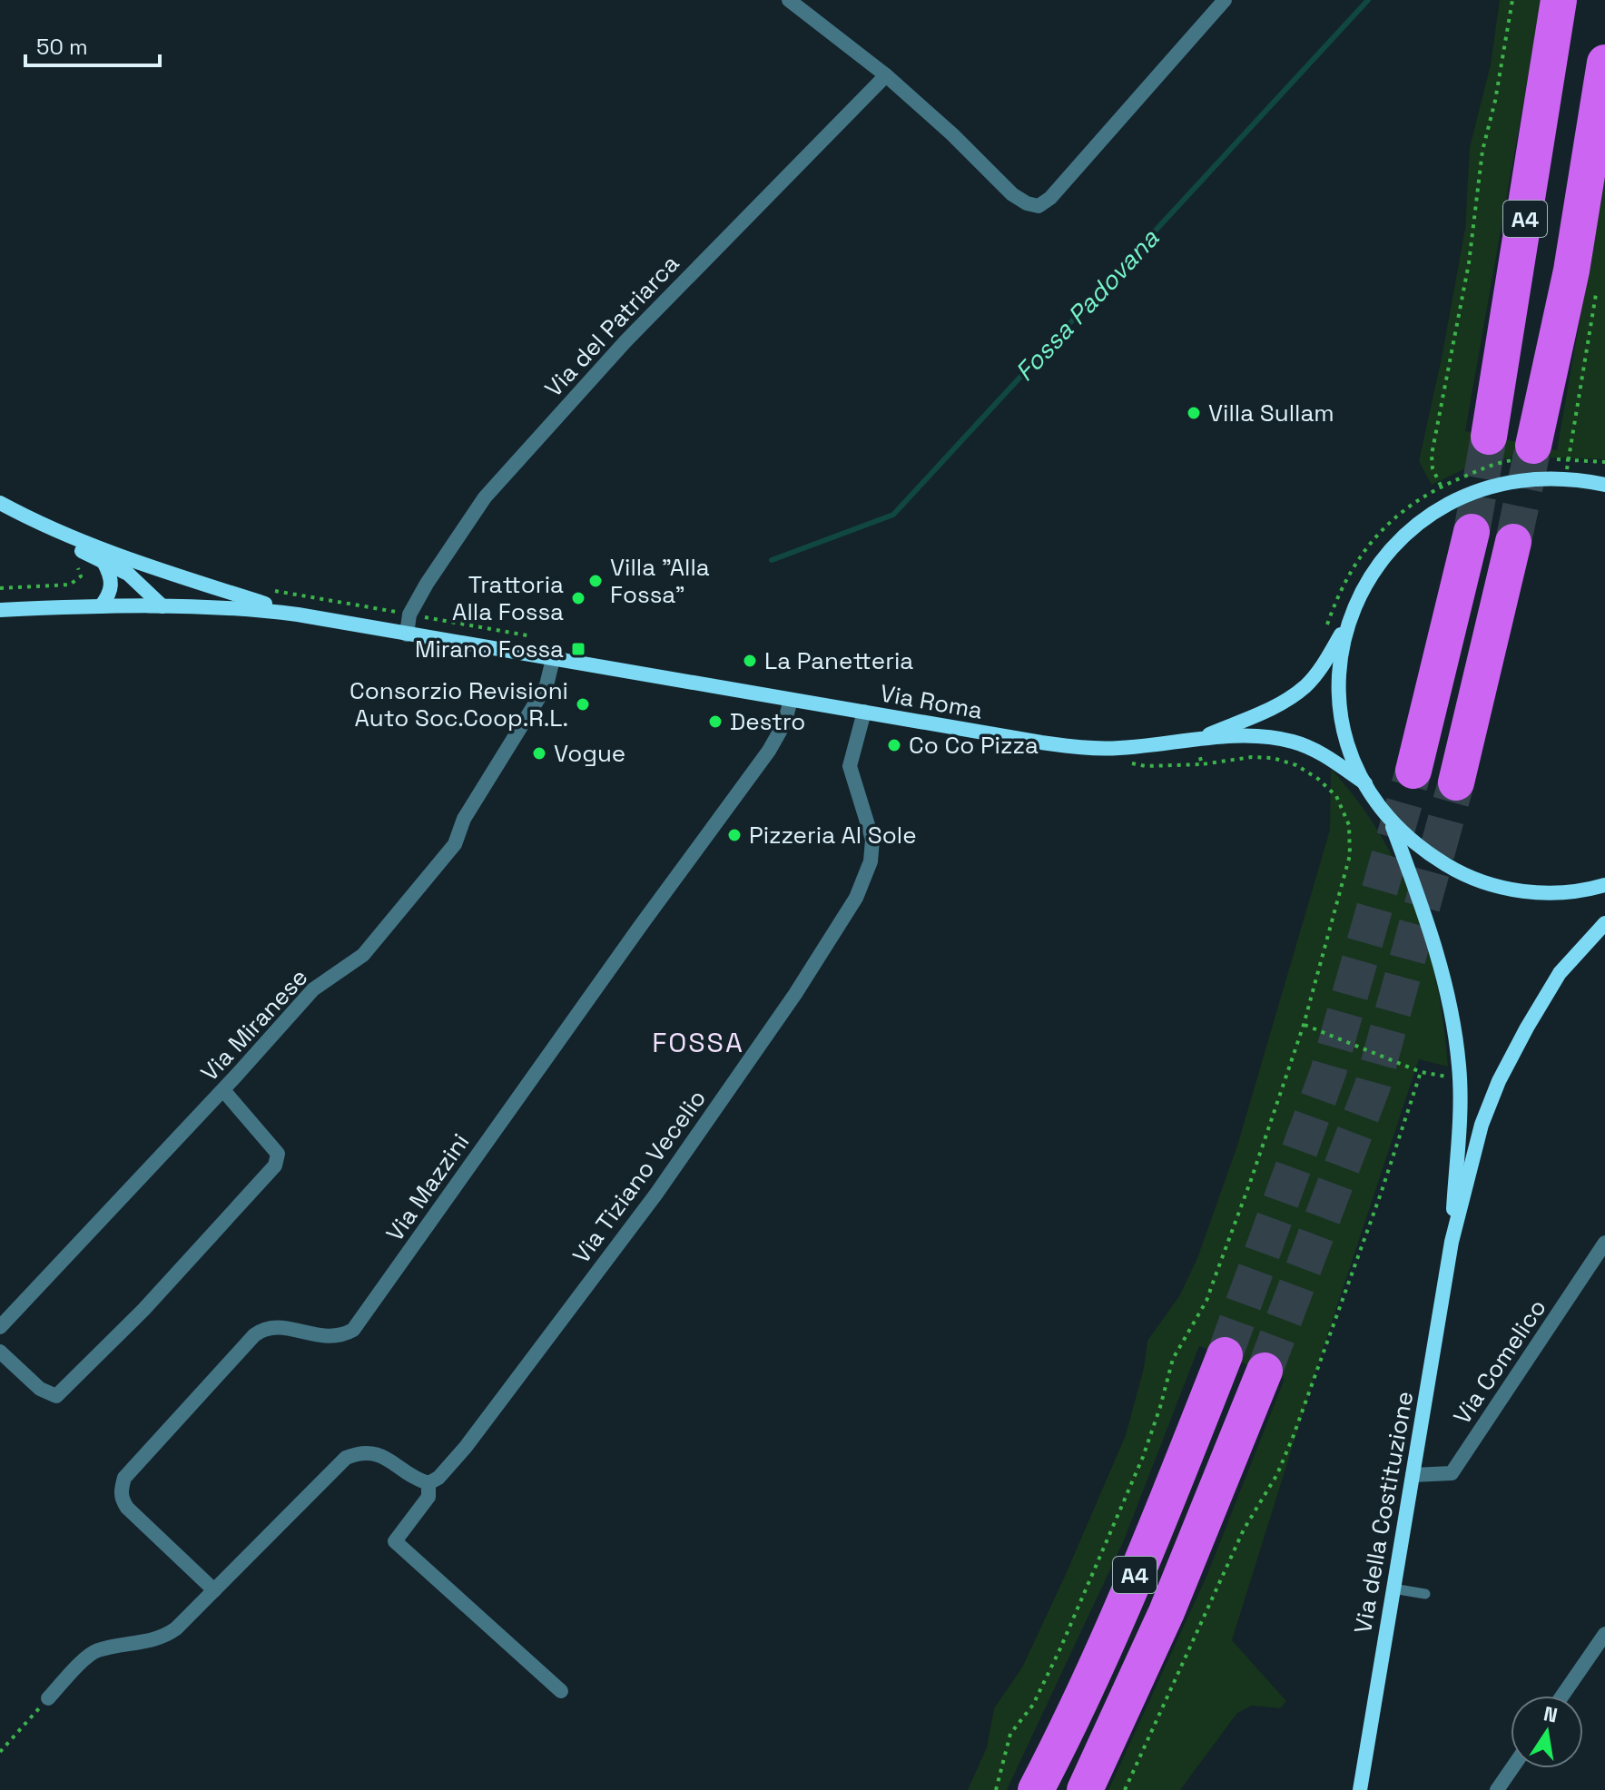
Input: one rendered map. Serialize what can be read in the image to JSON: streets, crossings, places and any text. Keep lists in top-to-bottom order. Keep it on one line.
{"streets":{"highway":["A4"],"main road":["Via Roma","Via della Costituzione"],"street":["Via del Patriarca","Via Miranese","Via Tiziano Vecelio","Via Mazzini","Via Comelico"]},"crossings":[["Via Roma","Via Miranese"],["Via Roma","Via Tiziano Vecelio"],["Via Roma","Via Mazzini"],["Via Comelico","Via della Costituzione"]],"districts":["FOSSA"],"water":["Fossa Padovana"],"places":{"other":["Villa Sullam","Villa \"Alla Fossa\"","Trattoria Alla Fossa","La Panetteria","Consorzio Revisioni Auto Soc.Coop.R.L.","Destro","Co Co Pizza","Vogue","Pizzeria Al Sole"],"transit":["Mirano Fossa"]},"scale_bar":"50 m","north":"top"}
